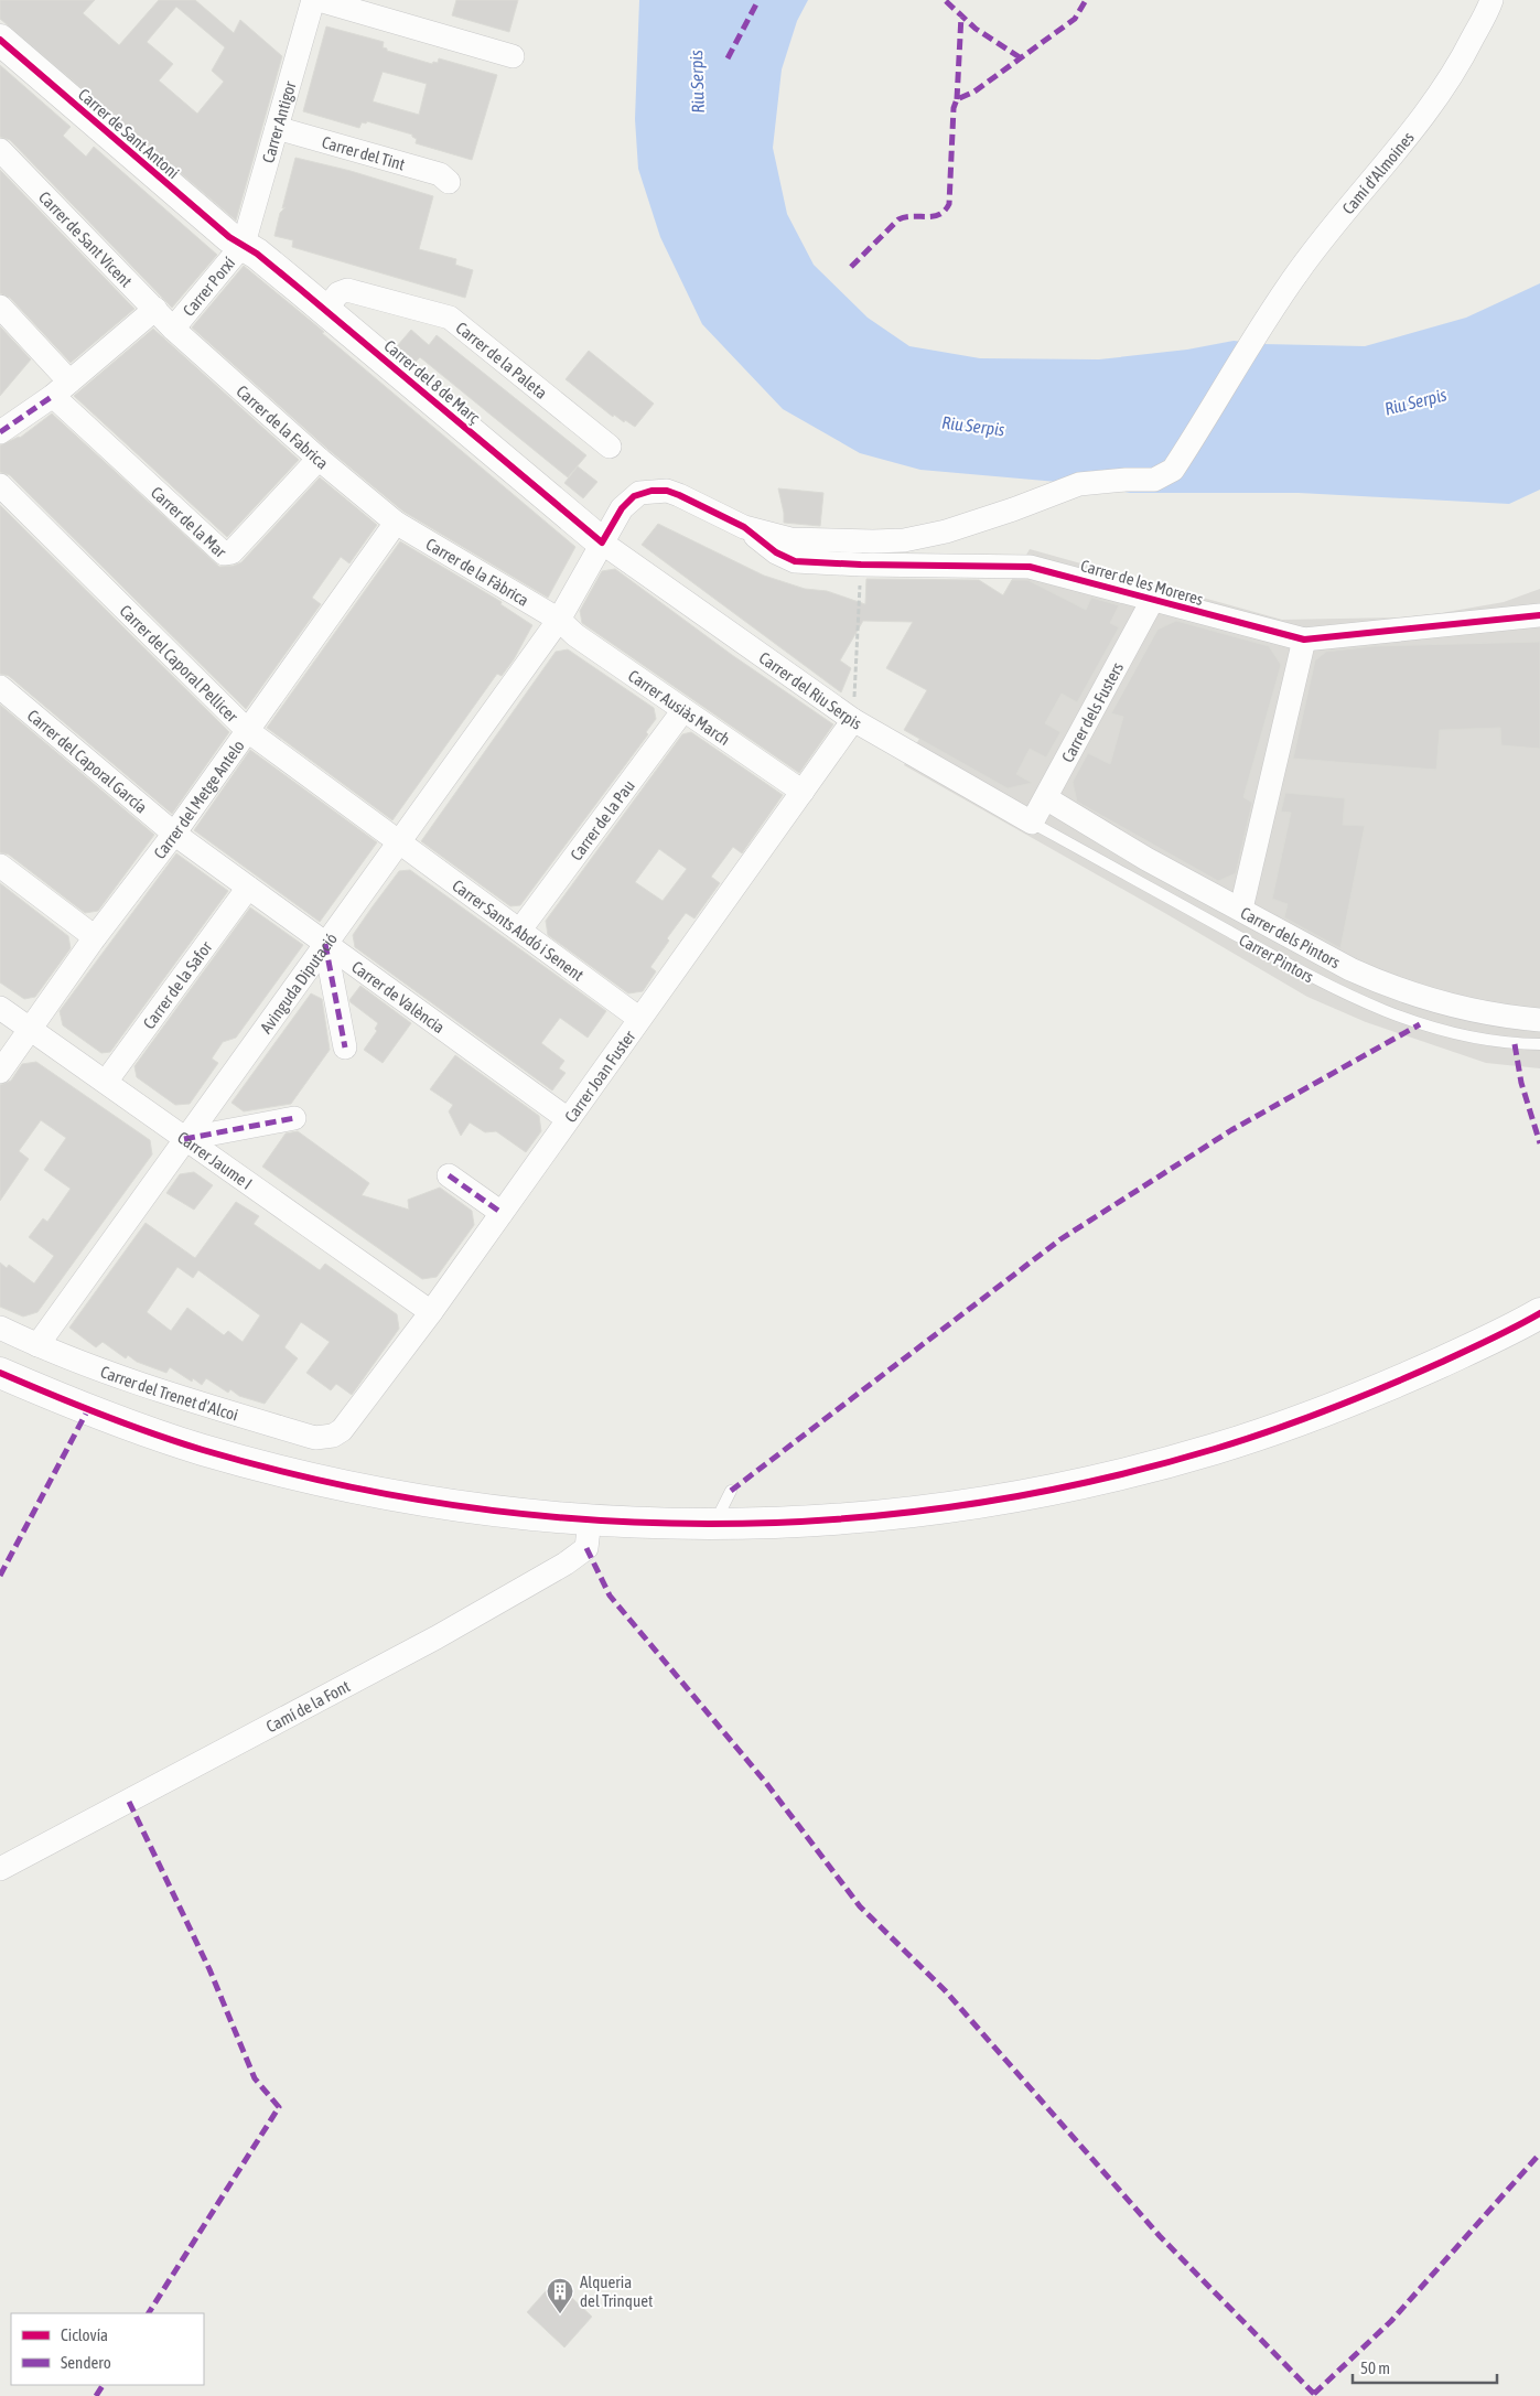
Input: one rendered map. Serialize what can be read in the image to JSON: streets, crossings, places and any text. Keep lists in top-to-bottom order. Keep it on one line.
{"streets":{"main road":["Carrer de Sant Antoni","Carrer del 8 de Març"],"street":["Carrer Antigor","Carrer del Tint","Camí d'Almoines","Carrer de Sant Vicent","Carrer Porxí","Carrer de la Paleta","Carrer de la Fabrica","Carrer de la Mar","Carrer de la Fàbrica","Carrer de les Moreres","Carrer del Caporal Pellicer","Carrer del Riu Serpis","Carrer Ausiàs March","Carrer dels Fusters","Carrer del Caporal García","Carrer del Metge Antelo","Carrer de la Pau","Carrer Sants Abdó i Senent","Carrer dels Pintors","Avinguda Diputació","Carrer de la Safor","Carrer de València","Carrer Joan Fuster","Carrer Jaume I","Carrer del Trenet d'Alcoi","Camí de la Font"],"lane":["Carrer Pintors"]},"crossings":[["Carrer Antigor","Carrer de Sant Antoni"],["Carrer Antigor","Carrer del Tint"],["Carrer Antigor","Carrer Porxí"],["Carrer Antigor","Carrer del 8 de Març"],["Carrer de Sant Antoni","Carrer Porxí"],["Carrer de Sant Antoni","Carrer del 8 de Març"],["Camí d'Almoines","Carrer de les Moreres"],["Carrer de Sant Vicent","Carrer Porxí"],["Carrer de Sant Vicent","Carrer de la Fabrica"],["Carrer Porxí","Carrer del 8 de Març"],["Carrer Porxí","Carrer de la Fabrica"],["Carrer de la Paleta","Carrer del 8 de Març"],["Carrer del 8 de Març","Carrer del Riu Serpis"],["Carrer de la Fabrica","Carrer de la Mar"],["Carrer de la Fabrica","Carrer de la Fàbrica"],["Carrer de la Fabrica","Carrer del Metge Antelo"],["Carrer de la Fàbrica","Carrer Ausiàs March"],["Carrer de la Fàbrica","Carrer del Metge Antelo"],["Carrer de la Fàbrica","Avinguda Diputació"],["Carrer de les Moreres","Carrer dels Fusters"],["Carrer de les Moreres","Carrer dels Pintors"],["Carrer del Caporal Pellicer","Carrer del Metge Antelo"],["Carrer del Caporal Pellicer","Carrer Sants Abdó i Senent"],["Carrer del Caporal Pellicer","Avinguda Diputació"],["Carrer del Riu Serpis","Carrer dels Fusters"],["Carrer del Riu Serpis","Carrer Pintors"],["Carrer del Riu Serpis","Carrer Joan Fuster"],["Carrer Ausiàs March","Carrer de la Pau"],["Carrer Ausiàs March","Avinguda Diputació"],["Carrer Ausiàs March","Carrer Joan Fuster"],["Carrer dels Fusters","Carrer Pintors"],["Carrer del Caporal García","Carrer del Metge Antelo"],["Carrer del Caporal García","Carrer de València"],["Carrer del Metge Antelo","Carrer de València"],["Carrer del Metge Antelo","Carrer Jaume I"],["Carrer de la Pau","Carrer Sants Abdó i Senent"],["Carrer Sants Abdó i Senent","Avinguda Diputació"],["Carrer Sants Abdó i Senent","Carrer Joan Fuster"],["Avinguda Diputació","Carrer de València"],["Avinguda Diputació","Carrer Jaume I"],["Avinguda Diputació","Carrer del Trenet d'Alcoi"],["Carrer de la Safor","Carrer de València"],["Carrer de la Safor","Carrer Jaume I"],["Carrer de València","Carrer Joan Fuster"],["Carrer Joan Fuster","Carrer Jaume I"],["Carrer Joan Fuster","Carrer del Trenet d'Alcoi"]],"water":["Riu Serpis"],"places":{"building":["Alqueria del Trinquet"]},"legend":["Ciclovía","Sendero"],"scale_bar":"50 m"}
